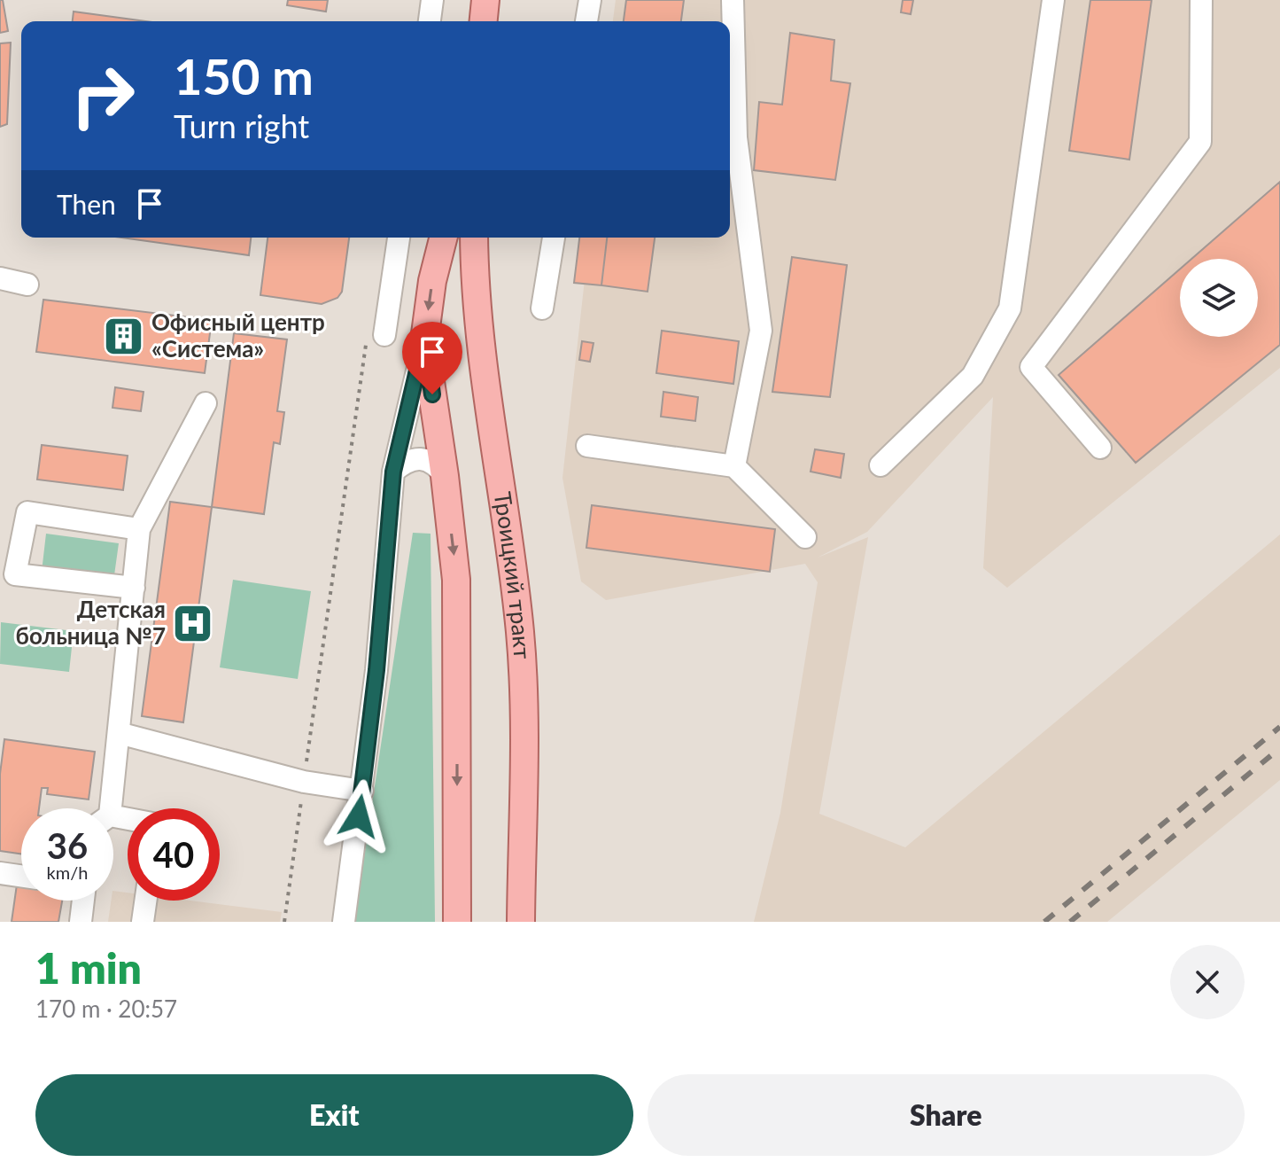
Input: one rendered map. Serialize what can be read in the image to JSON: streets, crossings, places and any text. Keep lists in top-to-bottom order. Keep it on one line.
{"streets":{"main road":["Троицкий тракт"]},"places":{"building":["Офисный центр «Система»"],"hospital":["Детская больница №7"]},"page":{"turn":["150 m","Turn right"],"then":"Then","speed":"36 km/h","limit":"40","heading":["1 min","170 m · 20:57"],"buttons":["Exit","Share"]}}
